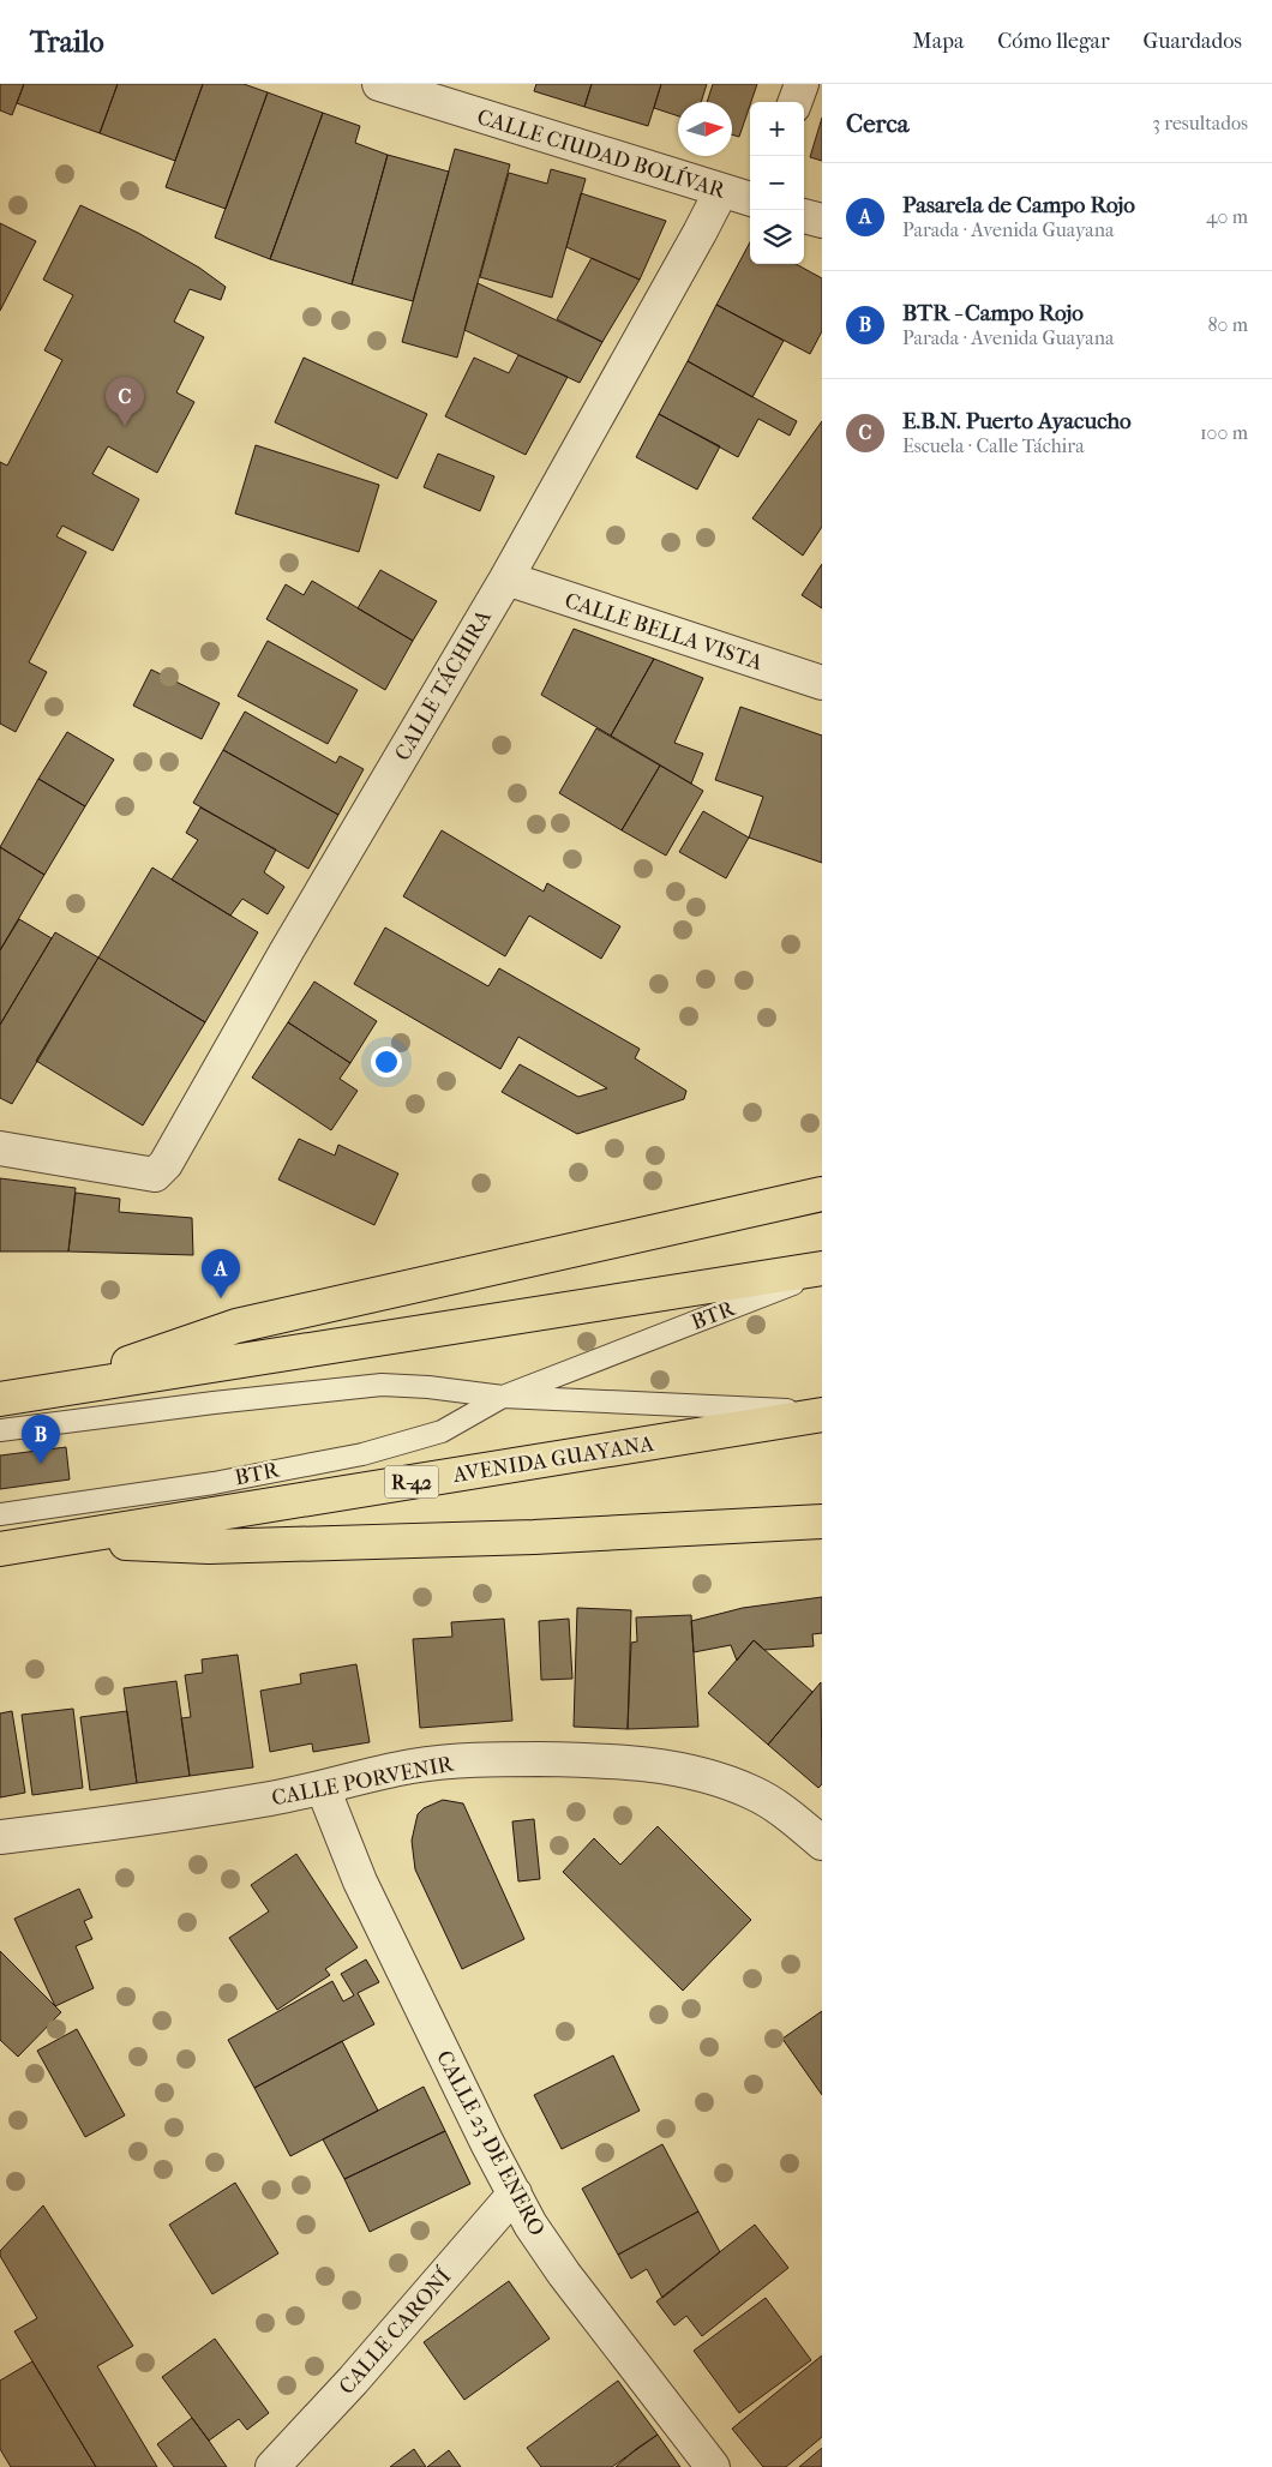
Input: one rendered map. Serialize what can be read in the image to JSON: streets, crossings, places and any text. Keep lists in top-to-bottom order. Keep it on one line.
{"streets":{"main road":["AVENIDA GUAYANA","R-42"],"street":["CALLE CIUDAD BOLÍVAR","CALLE BELLA VISTA","CALLE TÁCHIRA","CALLE PORVENIR","CALLE 23 DE ENERO","CALLE CARONÍ"],"lane":["BTR"]},"crossings":[["CALLE CIUDAD BOLÍVAR","CALLE TÁCHIRA"],["CALLE BELLA VISTA","CALLE TÁCHIRA"],["BTR","AVENIDA GUAYANA"],["CALLE PORVENIR","CALLE 23 DE ENERO"],["CALLE 23 DE ENERO","CALLE CARONÍ"]],"north":"right","page":{"header":"Trailo","nav":["Mapa","Cómo llegar","Guardados"],"heading":["Cerca","3 resultados"],"map_buttons":["+","−"],"list":[{"mark":"A","name":"Pasarela de Campo Rojo","note":"Parada · Avenida Guayana","value":"40 m"},{"mark":"B","name":"BTR - Campo Rojo","note":"Parada · Avenida Guayana","value":"80 m"},{"mark":"C","name":"E.B.N. Puerto Ayacucho","note":"Escuela · Calle Táchira","value":"100 m"}],"pins":["C","A","B"]}}
